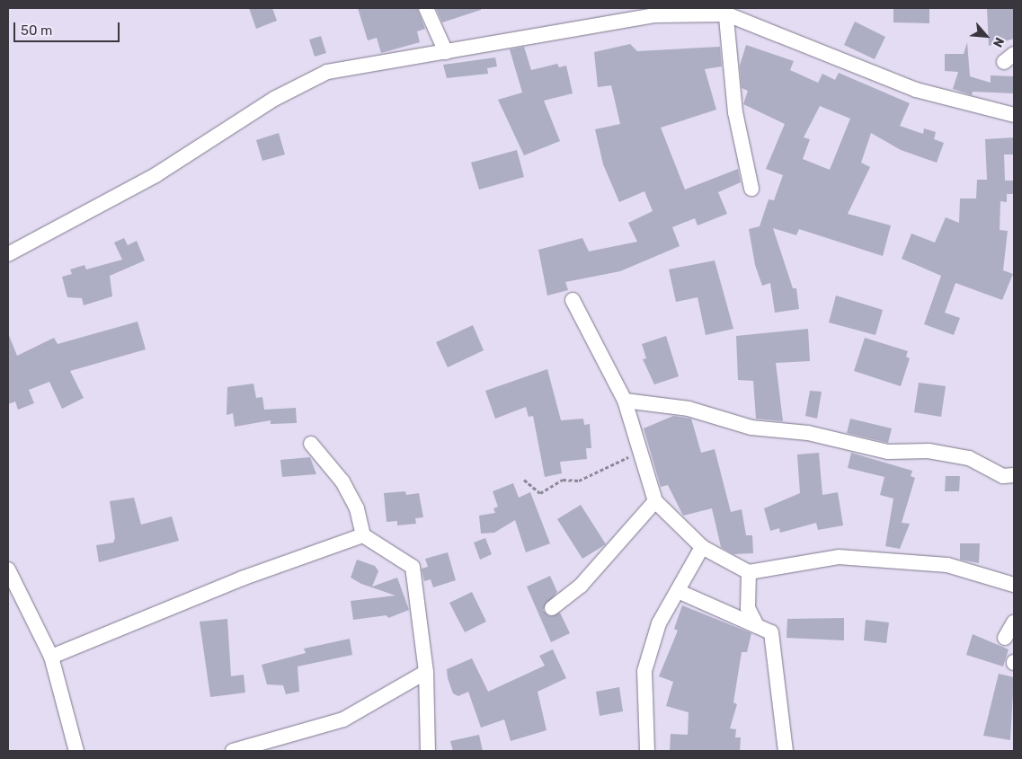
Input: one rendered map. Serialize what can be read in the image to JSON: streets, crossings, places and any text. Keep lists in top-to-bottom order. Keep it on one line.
{"scale_bar":"50 m","north":"bottom right"}
